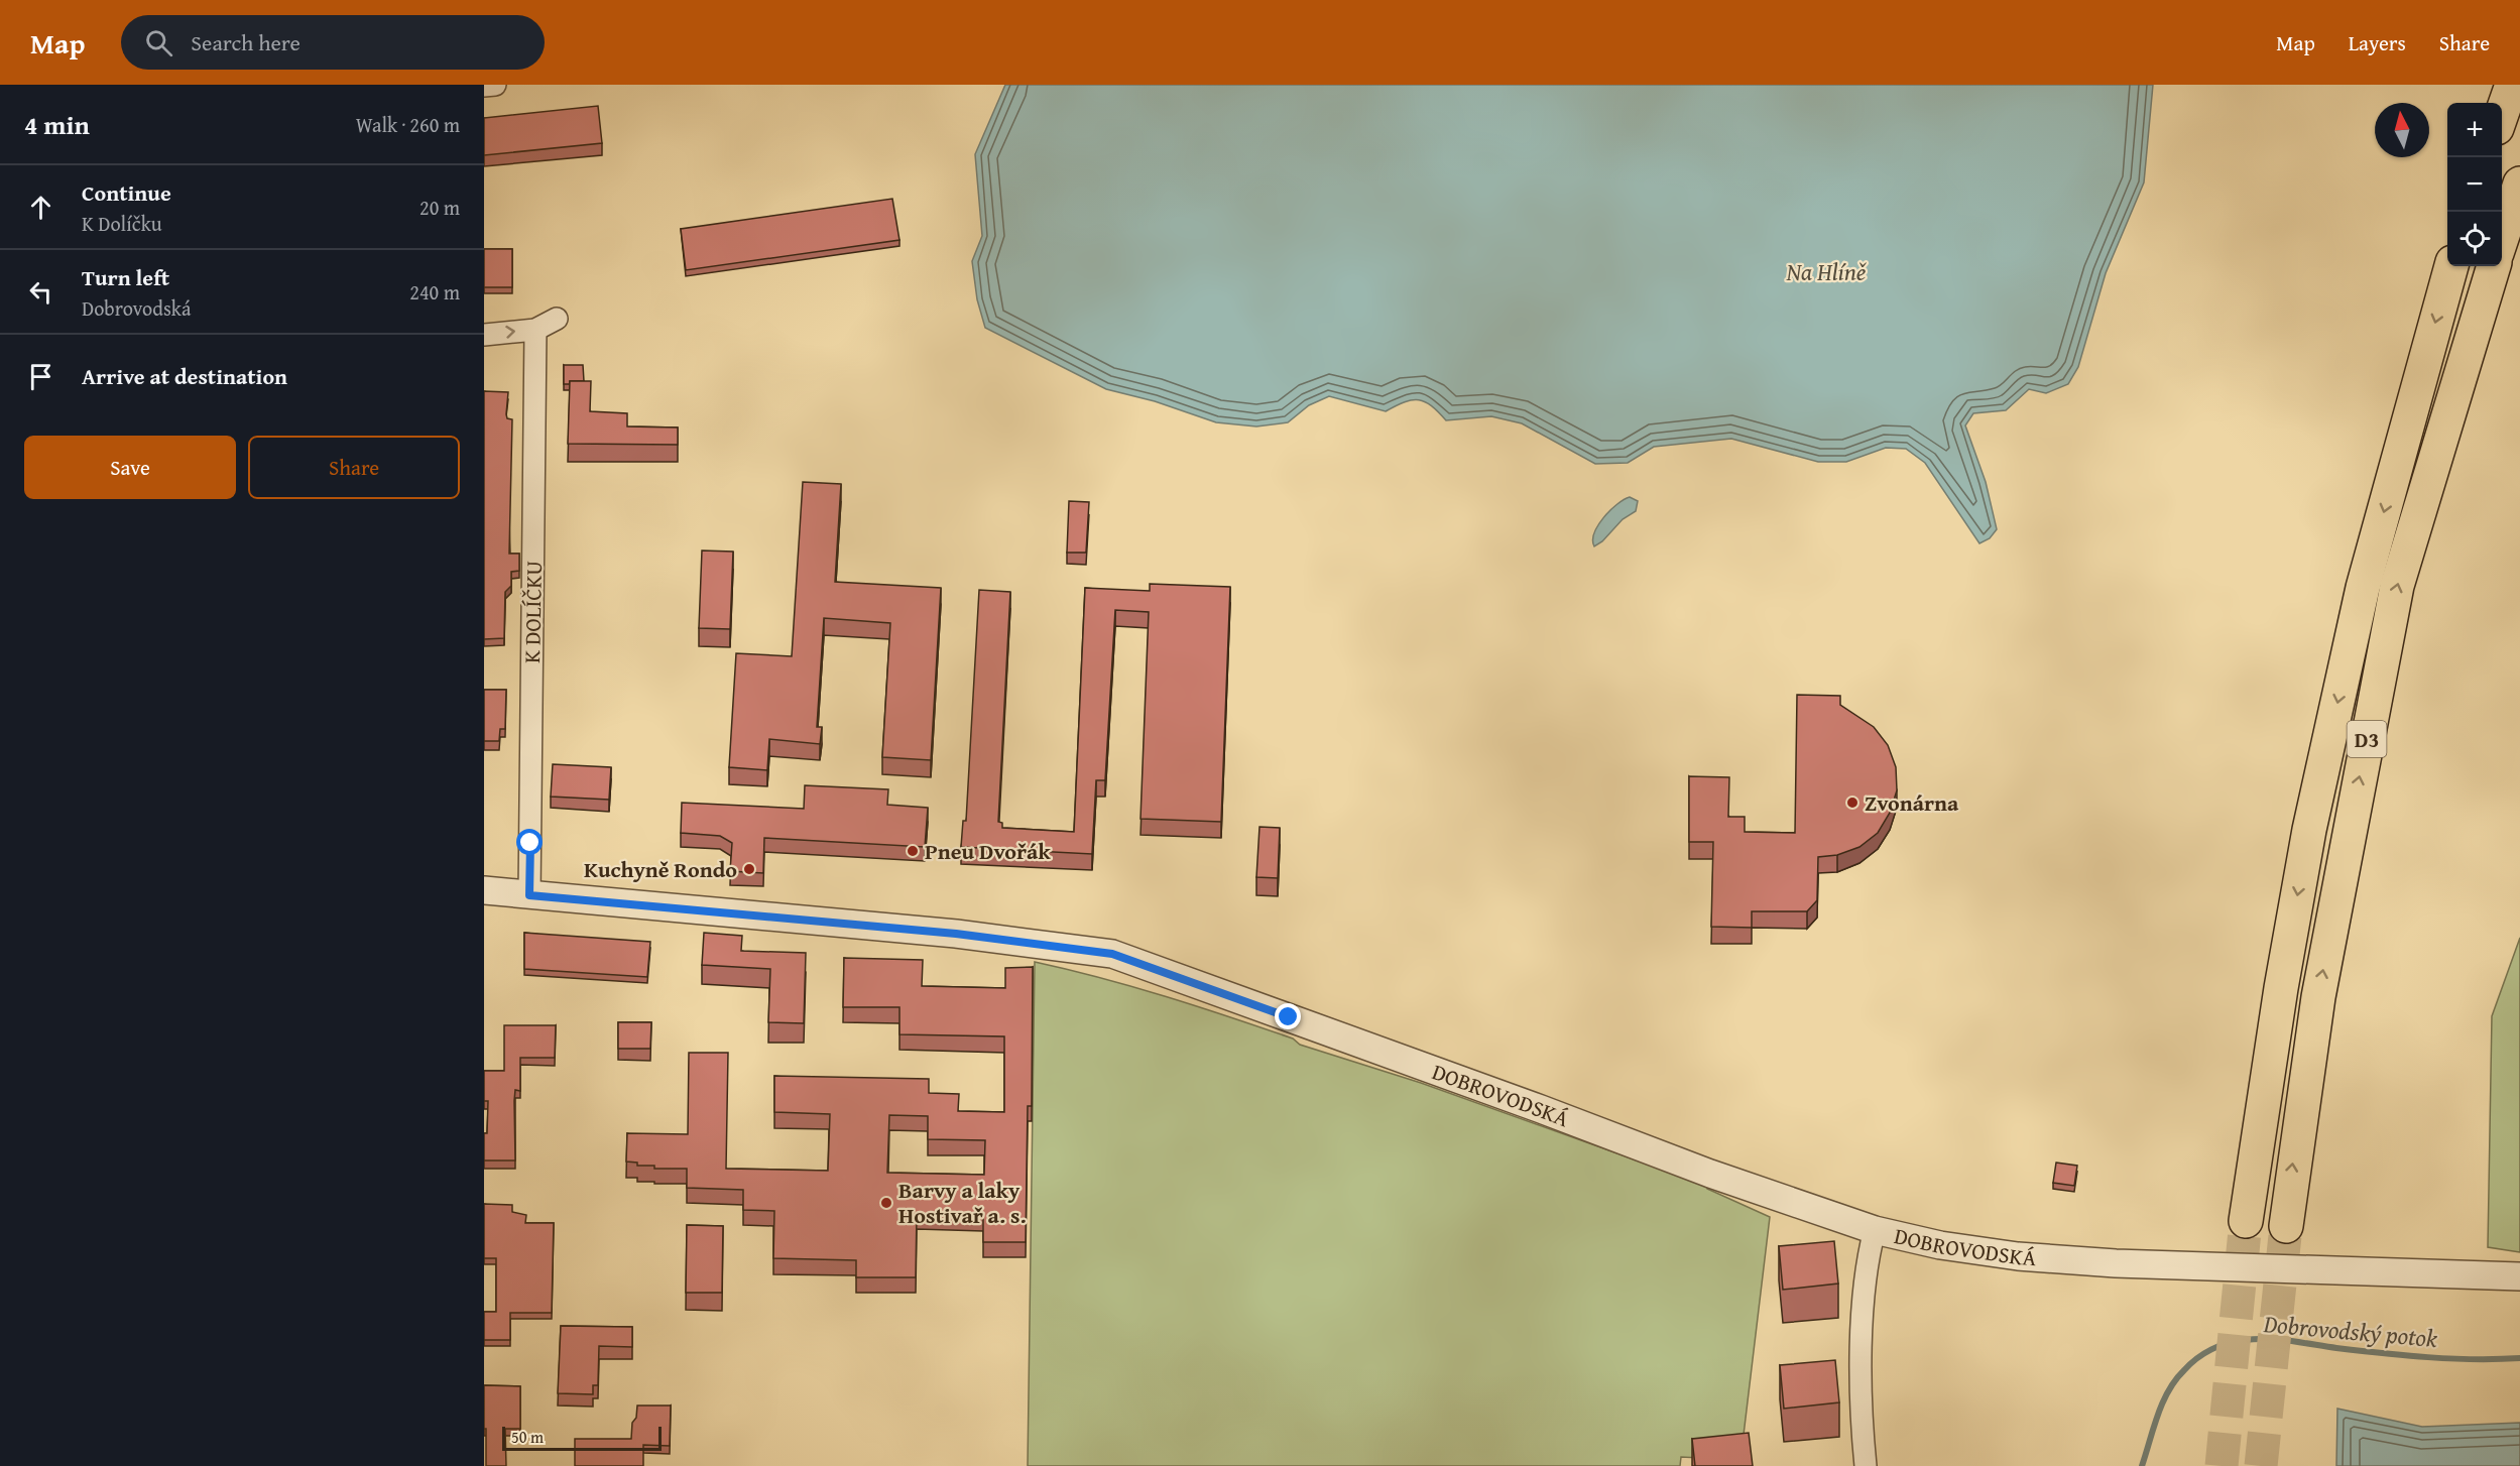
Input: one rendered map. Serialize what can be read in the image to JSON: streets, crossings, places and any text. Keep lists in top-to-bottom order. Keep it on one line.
{"streets":{"highway":["D3"],"street":["K DOLÍČKU","DOBROVODSKÁ"]},"crossings":[["K DOLÍČKU","DOBROVODSKÁ"]],"water":["Na Hlíně","Dobrovodský potok"],"places":["Zvonárna","Pneu Dvořák","Kuchyně Rondo","Barvy a laky Hostivař a. s."],"scale_bar":"50 m","north":"top","page":{"header":"Map","search":"Search here","nav":["Map","Layers","Share"],"heading":["4 min","Walk · 260 m"],"map_buttons":["+","−"],"list":[["Continue","K Dolíčku","20 m"],["Turn left","Dobrovodská","240 m"],"Arrive at destination"],"buttons":["Save","Share"],"scale":"50 m"}}
